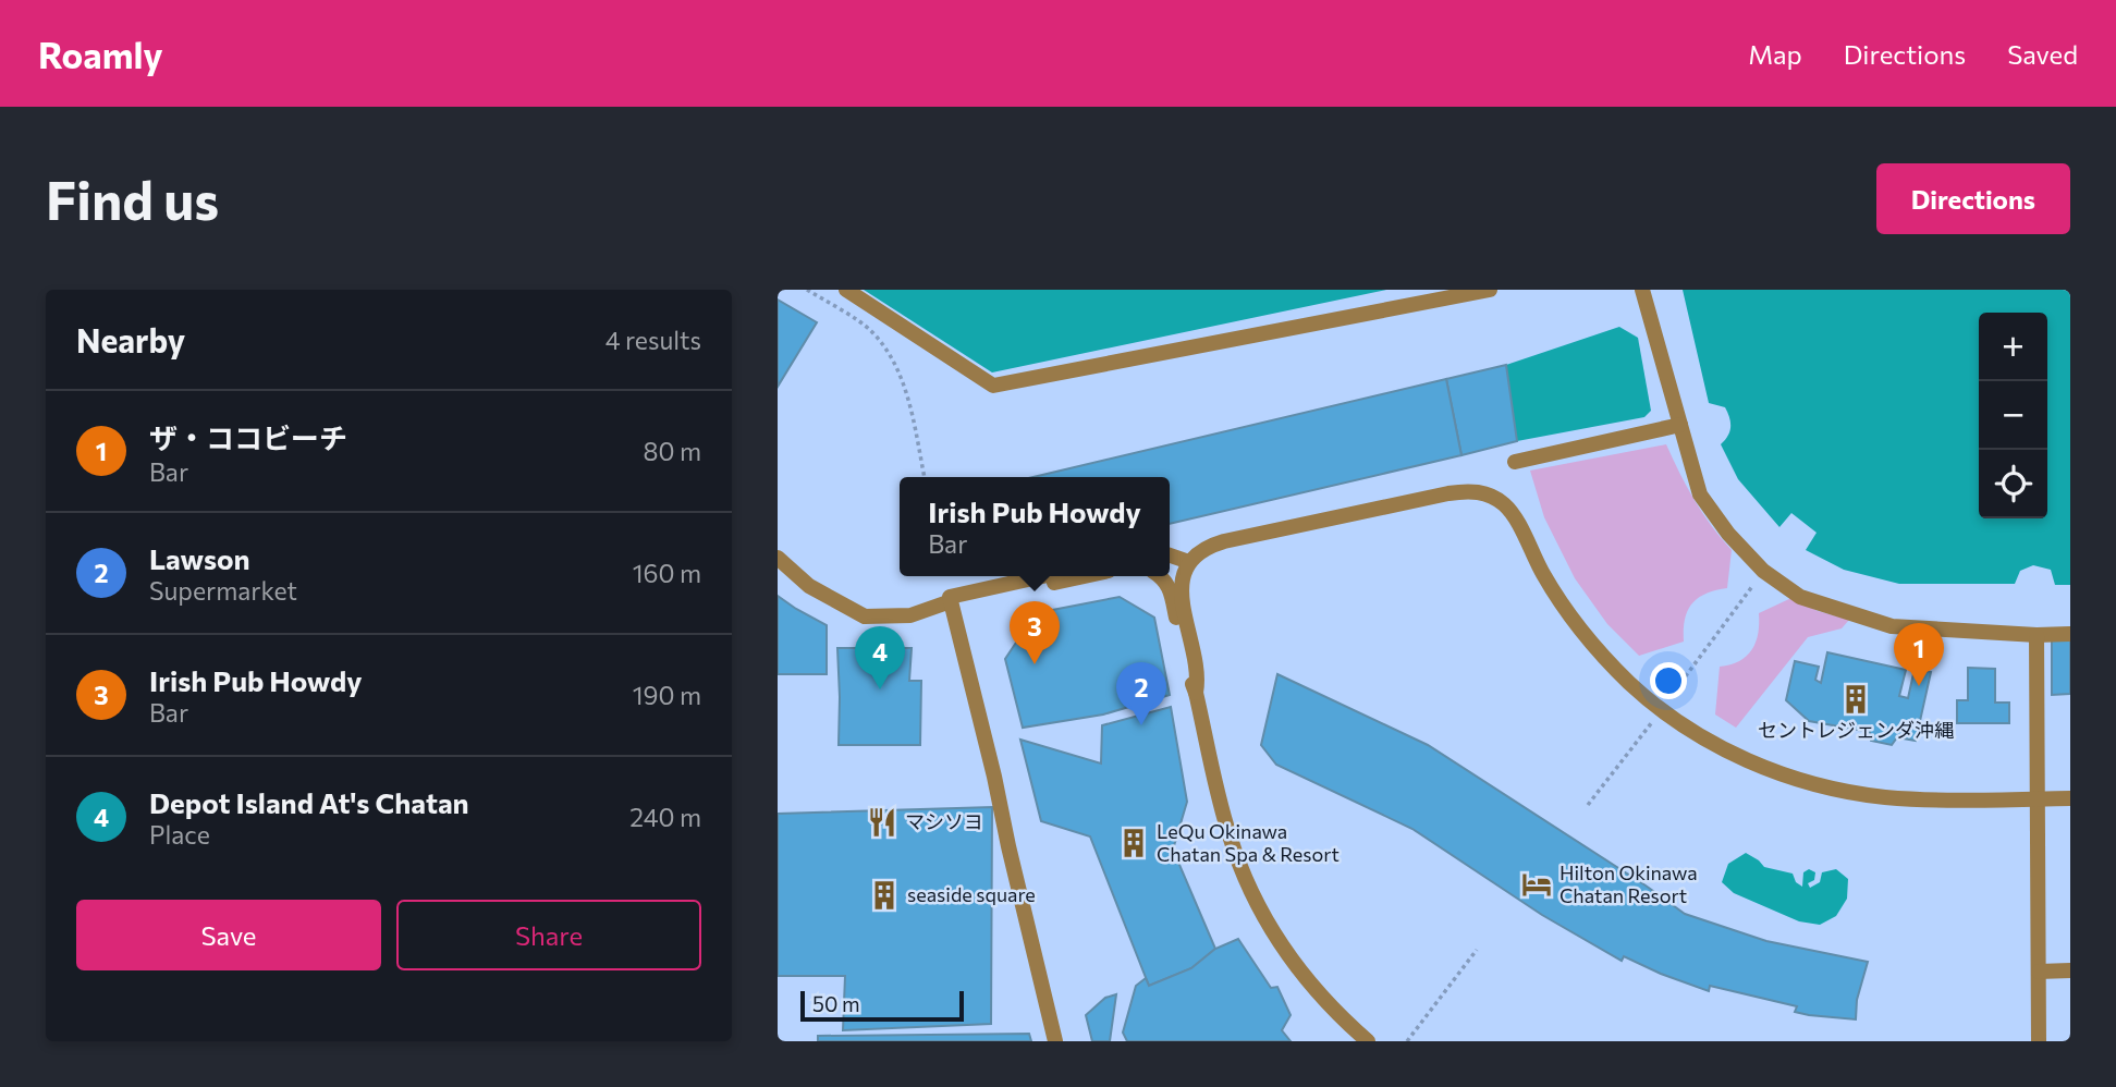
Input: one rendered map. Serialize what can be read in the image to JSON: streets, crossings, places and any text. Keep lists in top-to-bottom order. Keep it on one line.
{"places":{"building":["セントレジェンダ沖縄","LeQu Okinawa Chatan Spa & Resort","seaside square"],"restaurant":["マシソヨ"],"hotel":["Hilton Okinawa Chatan Resort"]},"scale_bar":"50 m","page":{"header":"Roamly","nav":["Map","Directions","Saved"],"buttons":["Directions",["Save","Share"]],"title":"Find us","heading":["Nearby","4 results"],"map_buttons":["+","−"],"list":[{"mark":"1","name":"ザ・ココビーチ","note":"Bar","value":"80 m"},{"mark":"2","name":"Lawson","note":"Supermarket","value":"160 m"},{"mark":"3","name":"Irish Pub Howdy","note":"Bar","value":"190 m"},{"mark":"4","name":"Depot Island At's Chatan","note":"Place","value":"240 m"}],"popup":["Irish Pub Howdy","Bar"],"pins":["3","1","4","2"],"scale":"50 m"}}
